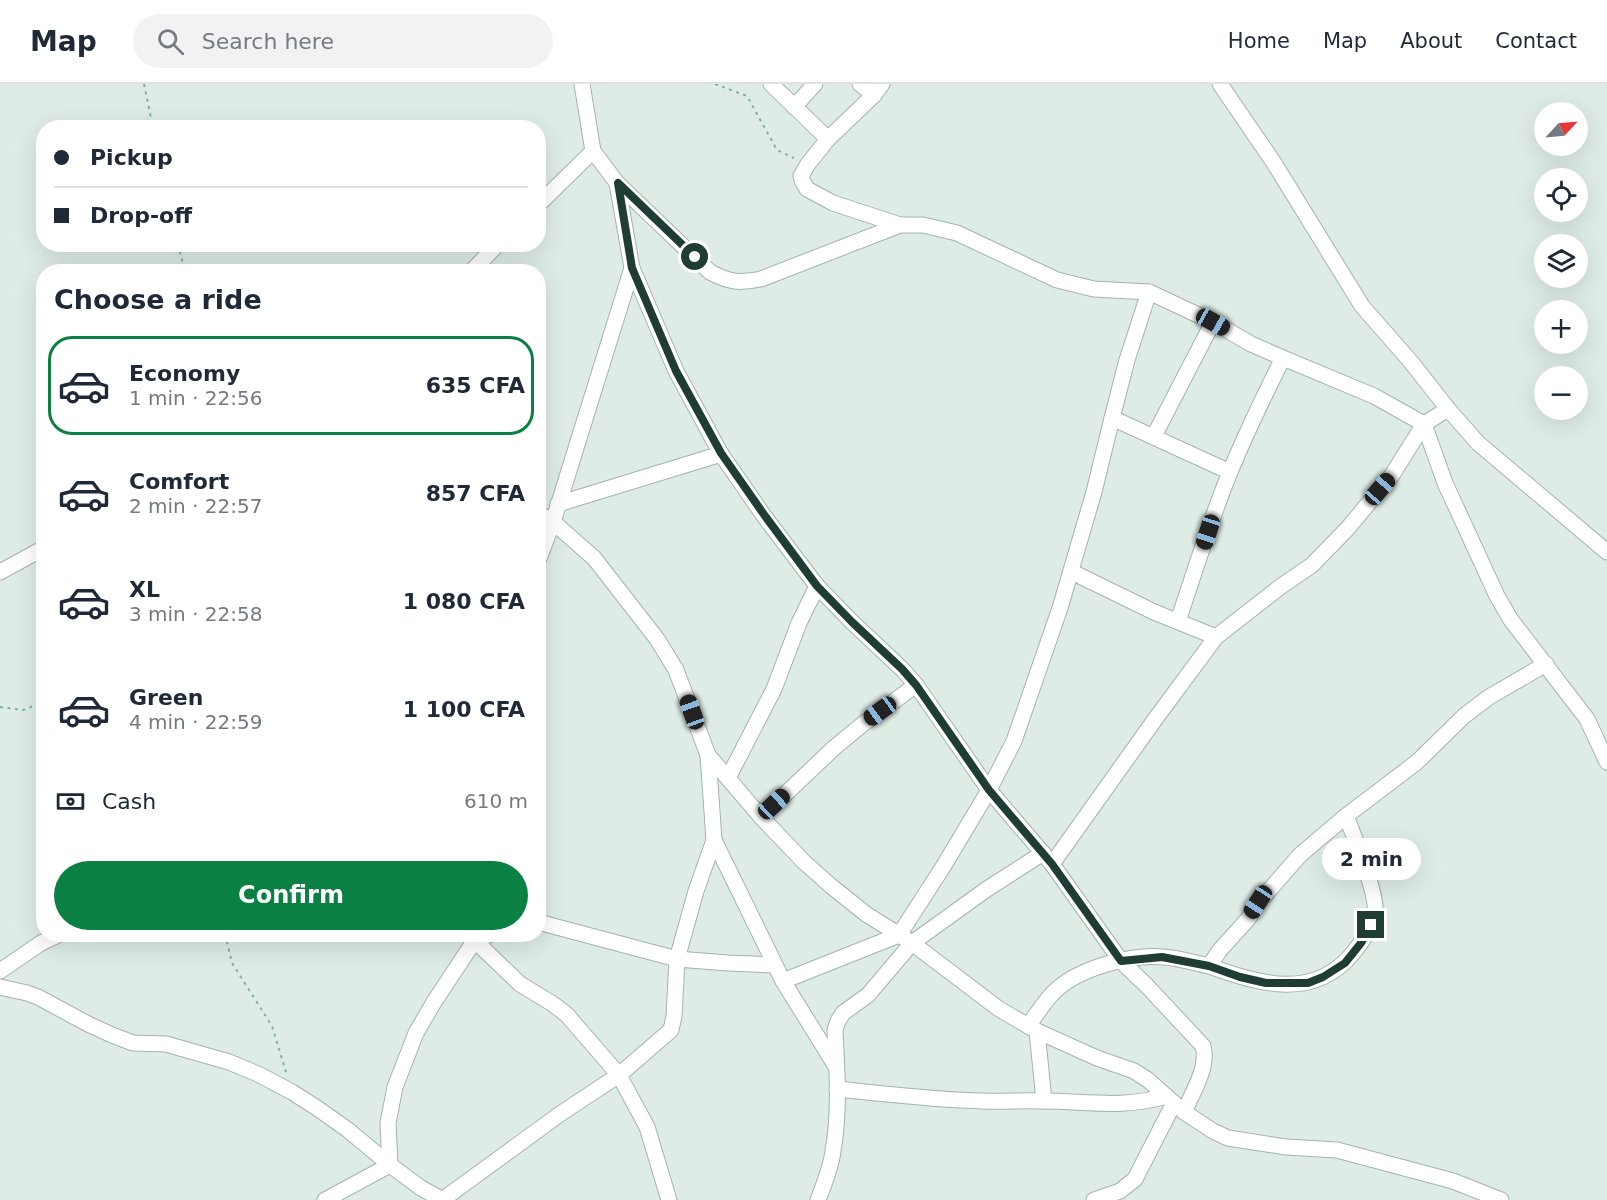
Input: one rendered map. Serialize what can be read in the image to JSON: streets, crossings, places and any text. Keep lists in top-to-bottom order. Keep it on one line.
{"north":"top right","page":{"header":"Map","search":"Search here","nav":["Home","Map","About","Contact"],"map_buttons":["+","−"],"banner":["Pickup","Drop-off"],"heading":"Choose a ride","list":[{"name":"Economy","note":"1 min · 22:56","value":"635 CFA"},{"name":"Comfort","note":"2 min · 22:57","value":"857 CFA"},{"name":"XL","note":"3 min · 22:58","value":"1 080 CFA"},{"name":"Green","note":"4 min · 22:59","value":"1 100 CFA"}],"pay":["Cash","610 m"],"bubble":"2 min","buttons":"Confirm"}}
